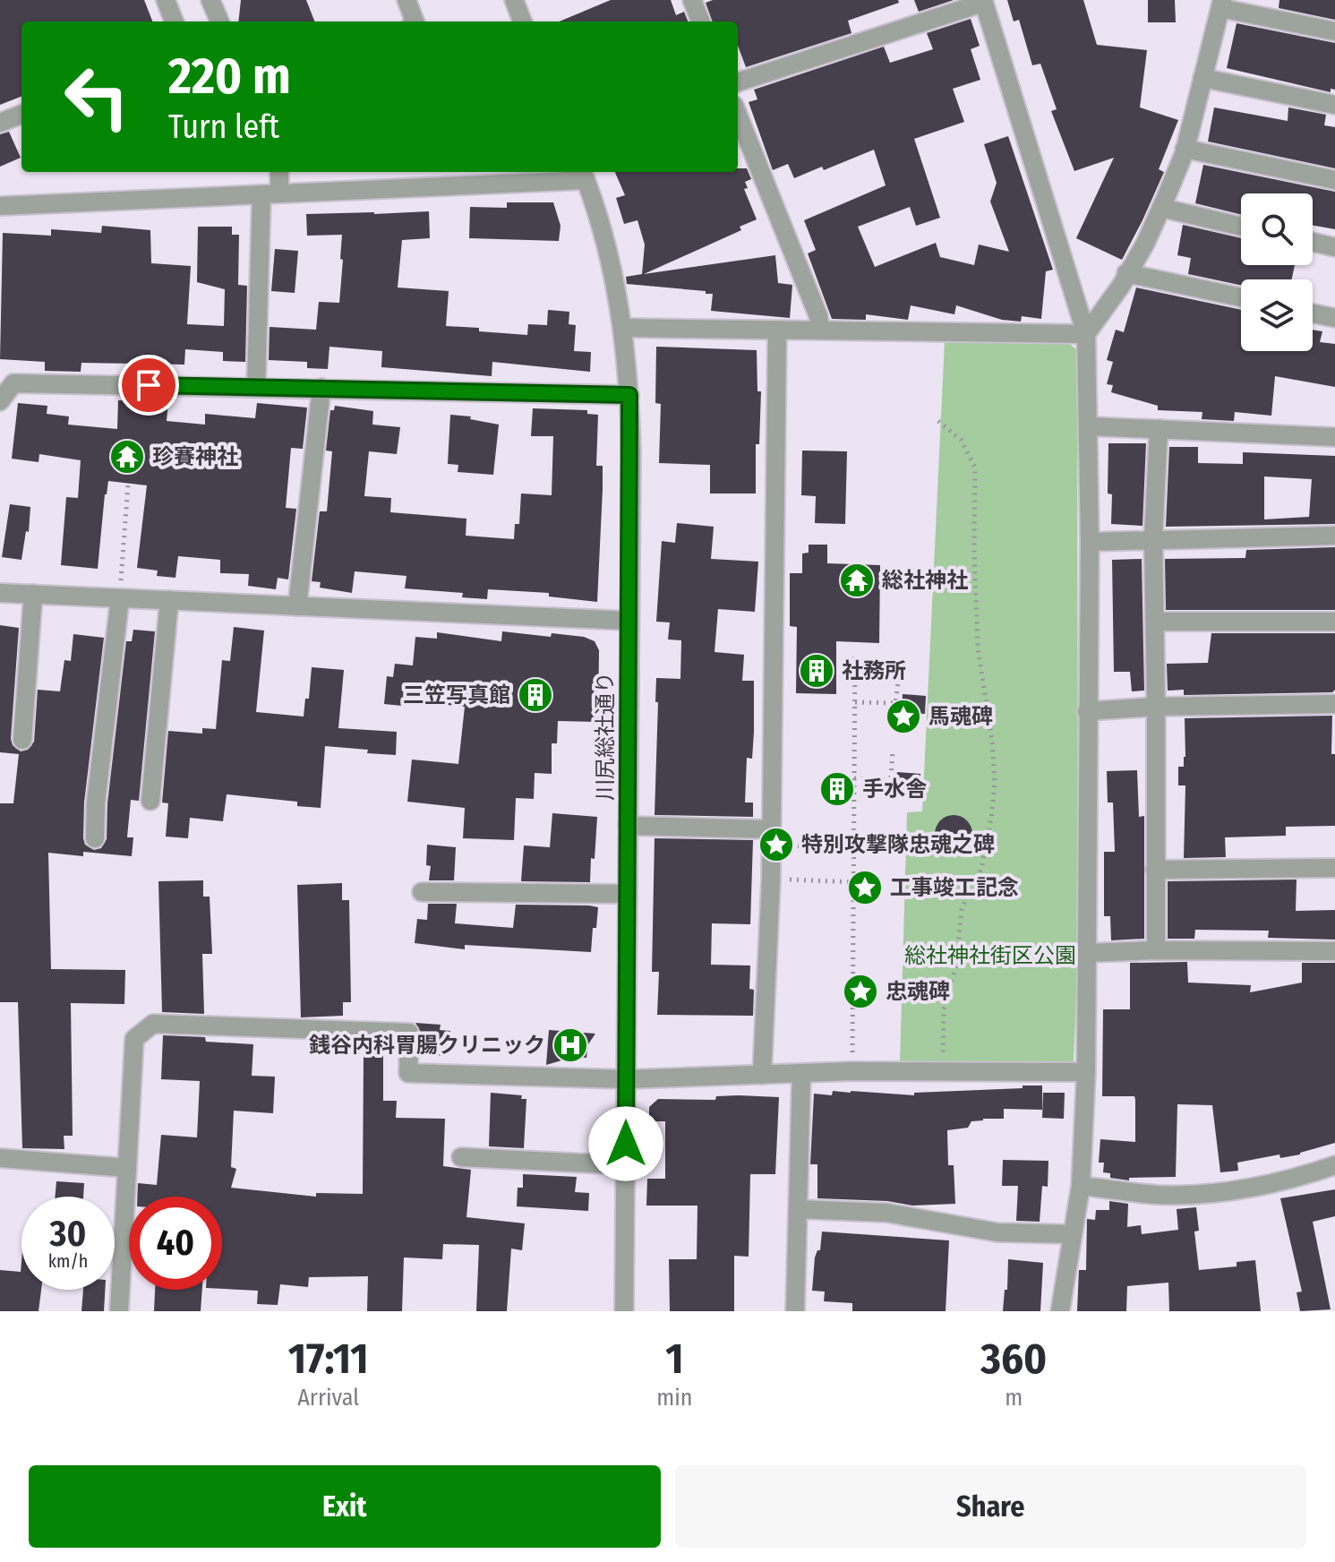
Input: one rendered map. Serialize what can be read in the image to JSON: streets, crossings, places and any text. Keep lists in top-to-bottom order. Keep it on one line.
{"streets":{"street":["川尻総社通り"]},"parks":["総社神社街区公園"],"places":{"temple":["珍賽神社","総社神社"],"building":["社務所","三笠写真館","手水舎"],"place":["馬魂碑","特別攻撃隊忠魂之碑","工事竣工記念","忠魂碑"],"hospital":["銭谷内科胃腸クリニック"]},"page":{"turn":["220 m","Turn left"],"speed":"30 km/h","limit":"40","eta":["17:11","Arrival","1","min","360","m"],"buttons":["Exit","Share"]}}
